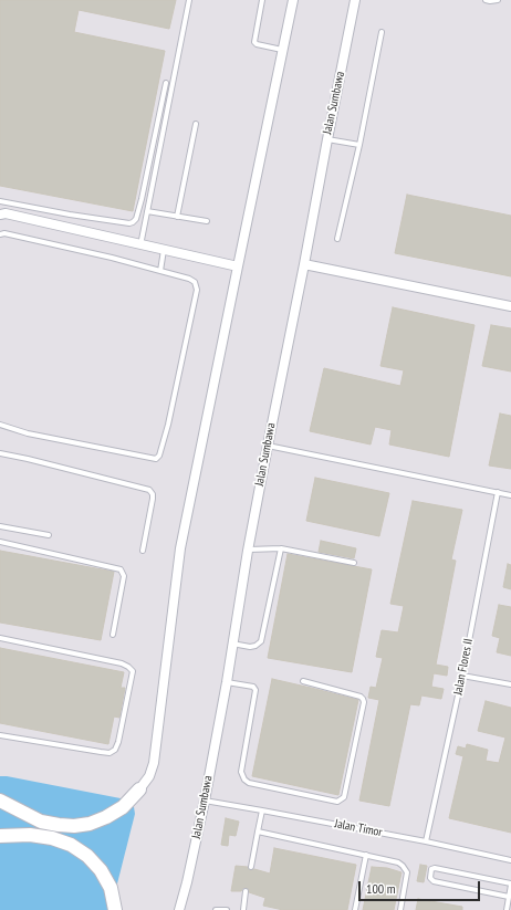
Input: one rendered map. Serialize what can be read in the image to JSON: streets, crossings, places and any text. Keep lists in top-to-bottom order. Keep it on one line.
{"streets":{"street":["Jalan Sumbawa"],"lane":["Jalan Flores II","Jalan Timor"]},"crossings":[["Jalan Sumbawa","Jalan Timor"],["Jalan Flores II","Jalan Timor"]],"scale_bar":"100 m"}
